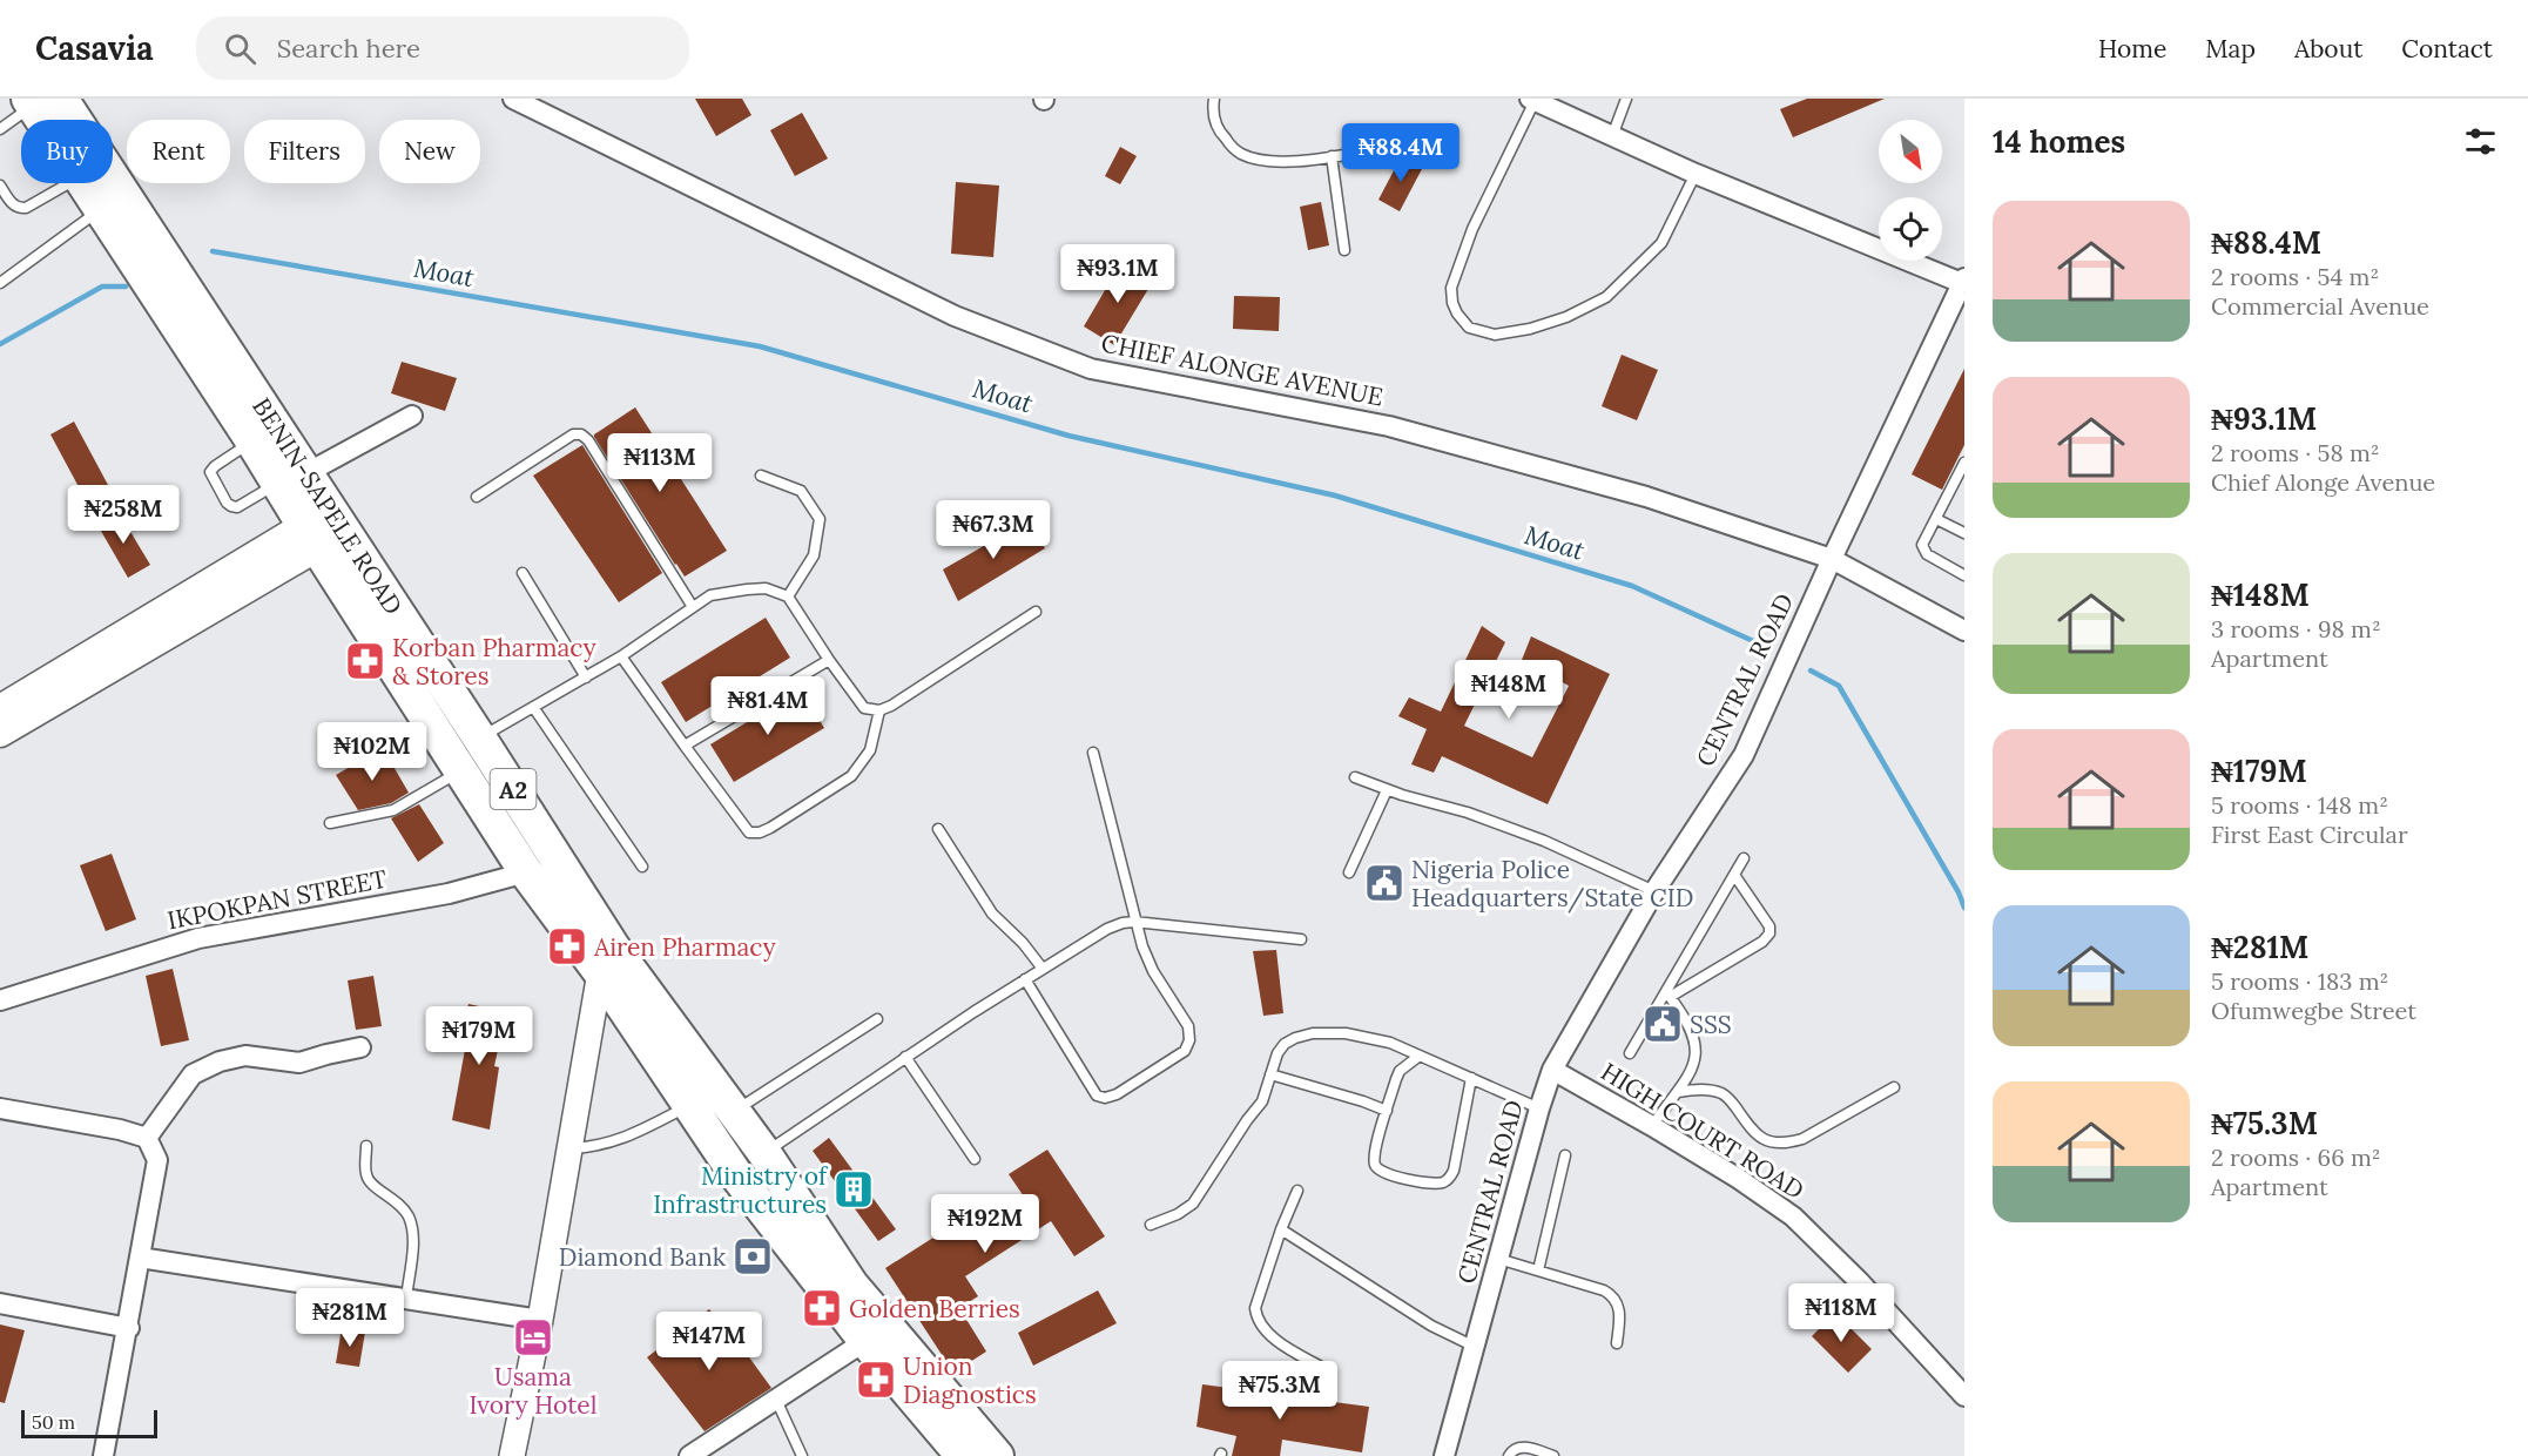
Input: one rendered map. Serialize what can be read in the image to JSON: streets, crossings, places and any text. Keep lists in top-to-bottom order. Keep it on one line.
{"streets":{"highway":["BENIN-SAPELE ROAD","A2"],"street":["CHIEF ALONGE AVENUE","CENTRAL ROAD","IKPOKPAN STREET","HIGH COURT ROAD"]},"crossings":[["CHIEF ALONGE AVENUE","CENTRAL ROAD"],["BENIN-SAPELE ROAD","IKPOKPAN STREET"],["CENTRAL ROAD","HIGH COURT ROAD"]],"water":["Moat"],"places":{"pharmacy":["Korban Pharmacy & Stores","Airen Pharmacy","Golden Berries","Union Diagnostics"],"public building":["Nigeria Police Headquarters/State CID","SSS"],"building":["Ministry of Infrastructures"],"bank":["Diamond Bank"],"hotel":["Usama Ivory Hotel"]},"scale_bar":"50 m","north":"bottom right","page":{"header":"Casavia","search":"Search here","nav":["Home","Map","About","Contact"],"heading":"14 homes","chip":["Buy","Rent","Filters","New"],"price":["₦88.4M","₦93.1M","₦113M","₦258M","₦67.3M","₦148M","₦81.4M","₦102M","₦179M","₦192M","₦118M","₦281M","₦147M","₦75.3M"],"list":[{"name":"₦88.4M","note":"2 rooms · 54 m² · Commercial Avenue"},{"name":"₦93.1M","note":"2 rooms · 58 m² · Chief Alonge Avenue"},{"name":"₦148M","note":"3 rooms · 98 m² · Apartment"},{"name":"₦179M","note":"5 rooms · 148 m² · First East Circular"},{"name":"₦281M","note":"5 rooms · 183 m² · Ofumwegbe Street"},{"name":"₦75.3M","note":"2 rooms · 66 m² · Apartment"}],"scale":"50 m"}}
